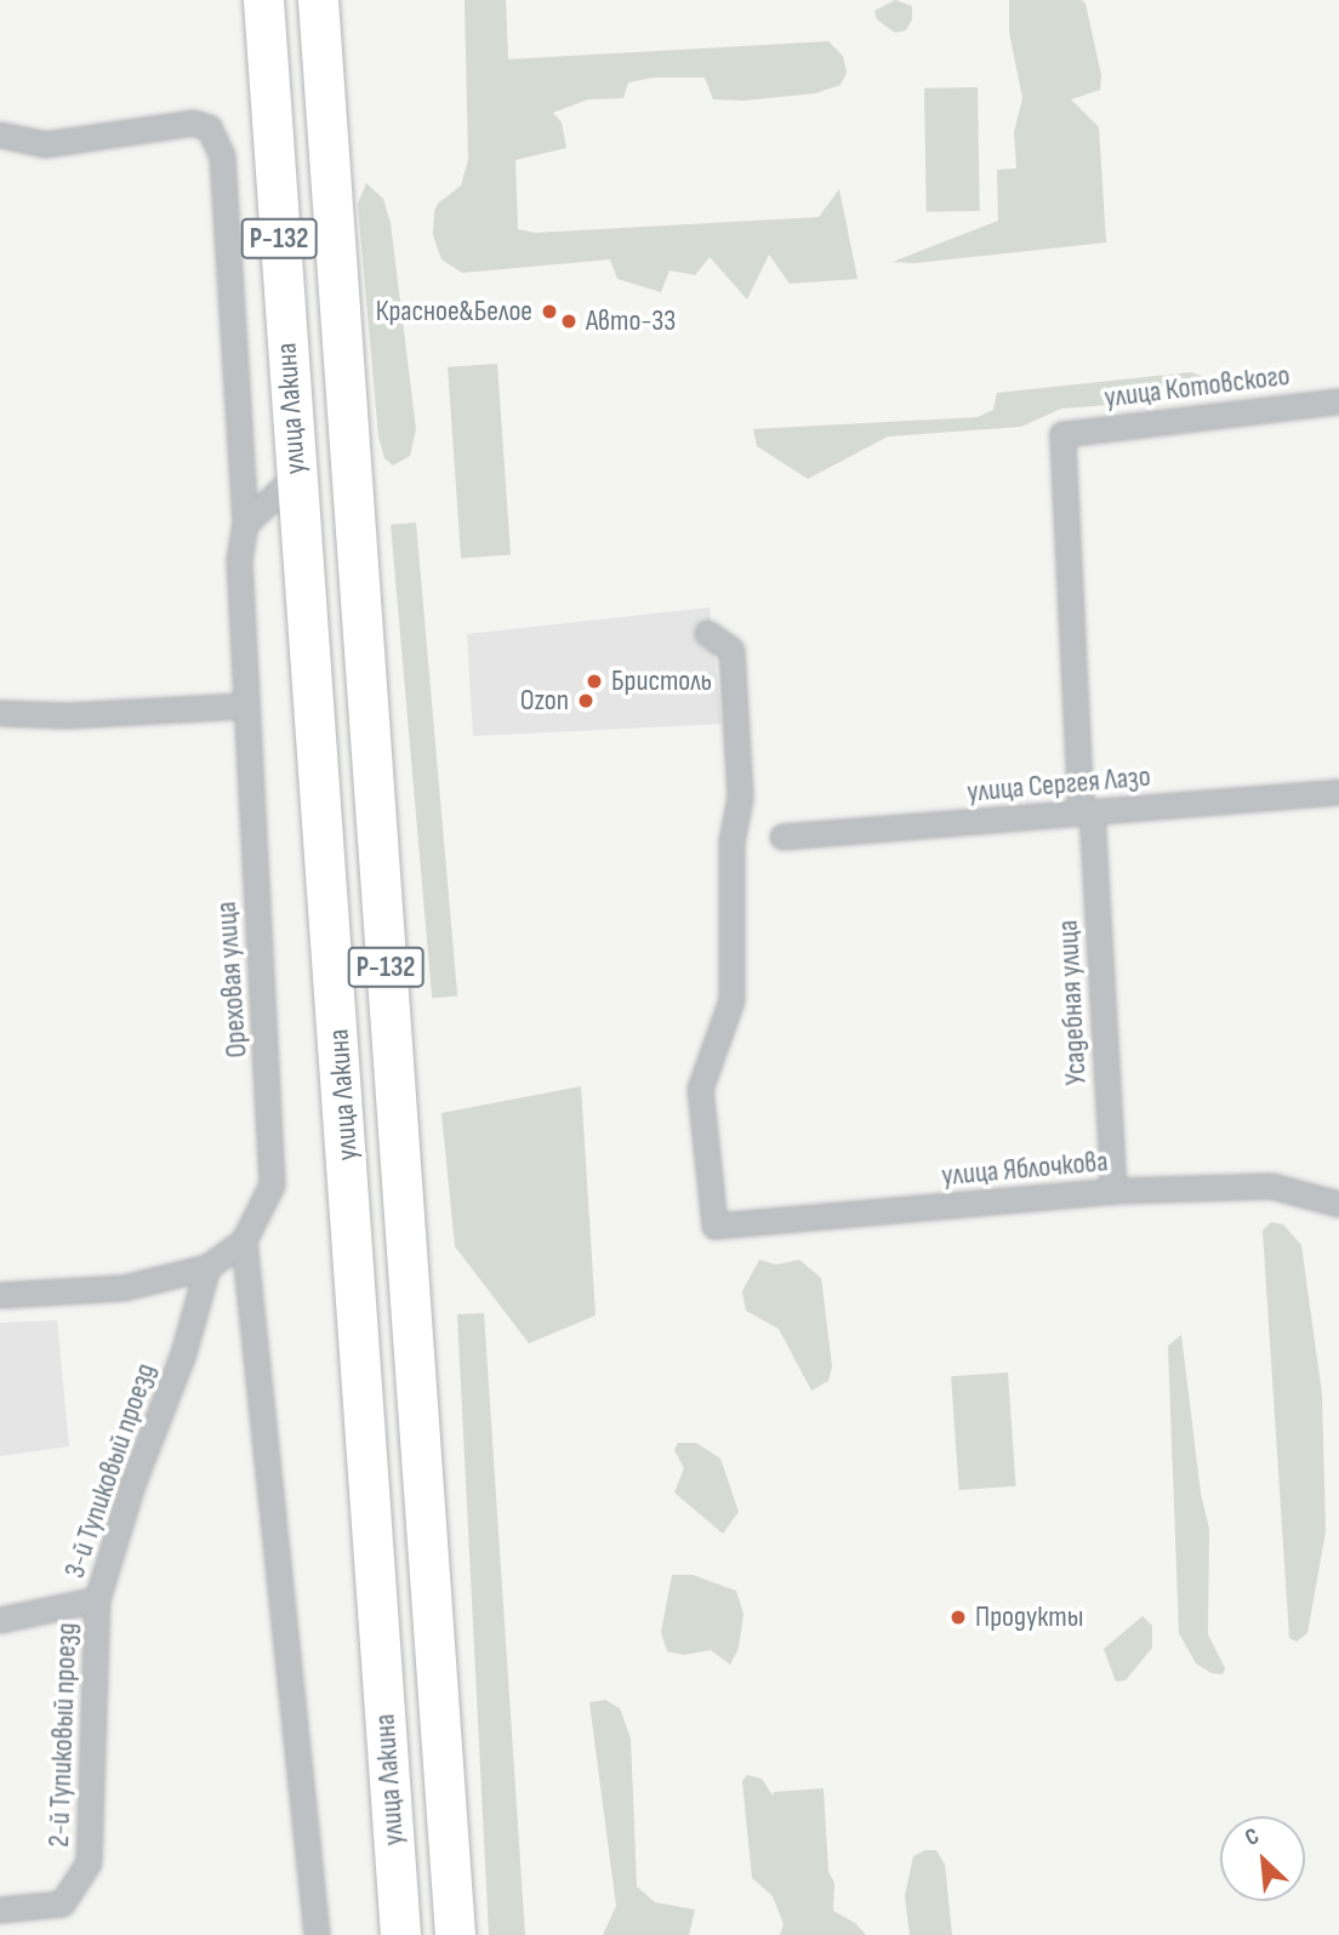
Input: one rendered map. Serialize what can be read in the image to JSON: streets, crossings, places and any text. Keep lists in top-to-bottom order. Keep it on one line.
{"streets":{"highway":["Р-132","улица Лакина"],"street":["улица Котовского","улица Сергея Лазо","Ореховая улица","Усадебная улица","улица Яблочкова","3-й Тупиковый проезд","2-й Тупиковый проезд"]},"crossings":[["улица Котовского","Усадебная улица"],["улица Сергея Лазо","Усадебная улица"],["Ореховая улица","3-й Тупиковый проезд"],["Усадебная улица","улица Яблочкова"],["3-й Тупиковый проезд","2-й Тупиковый проезд"]],"places":["Красное&Белое","Авто-33","Бристоль","Ozon","Продукты"],"north":"top left"}
